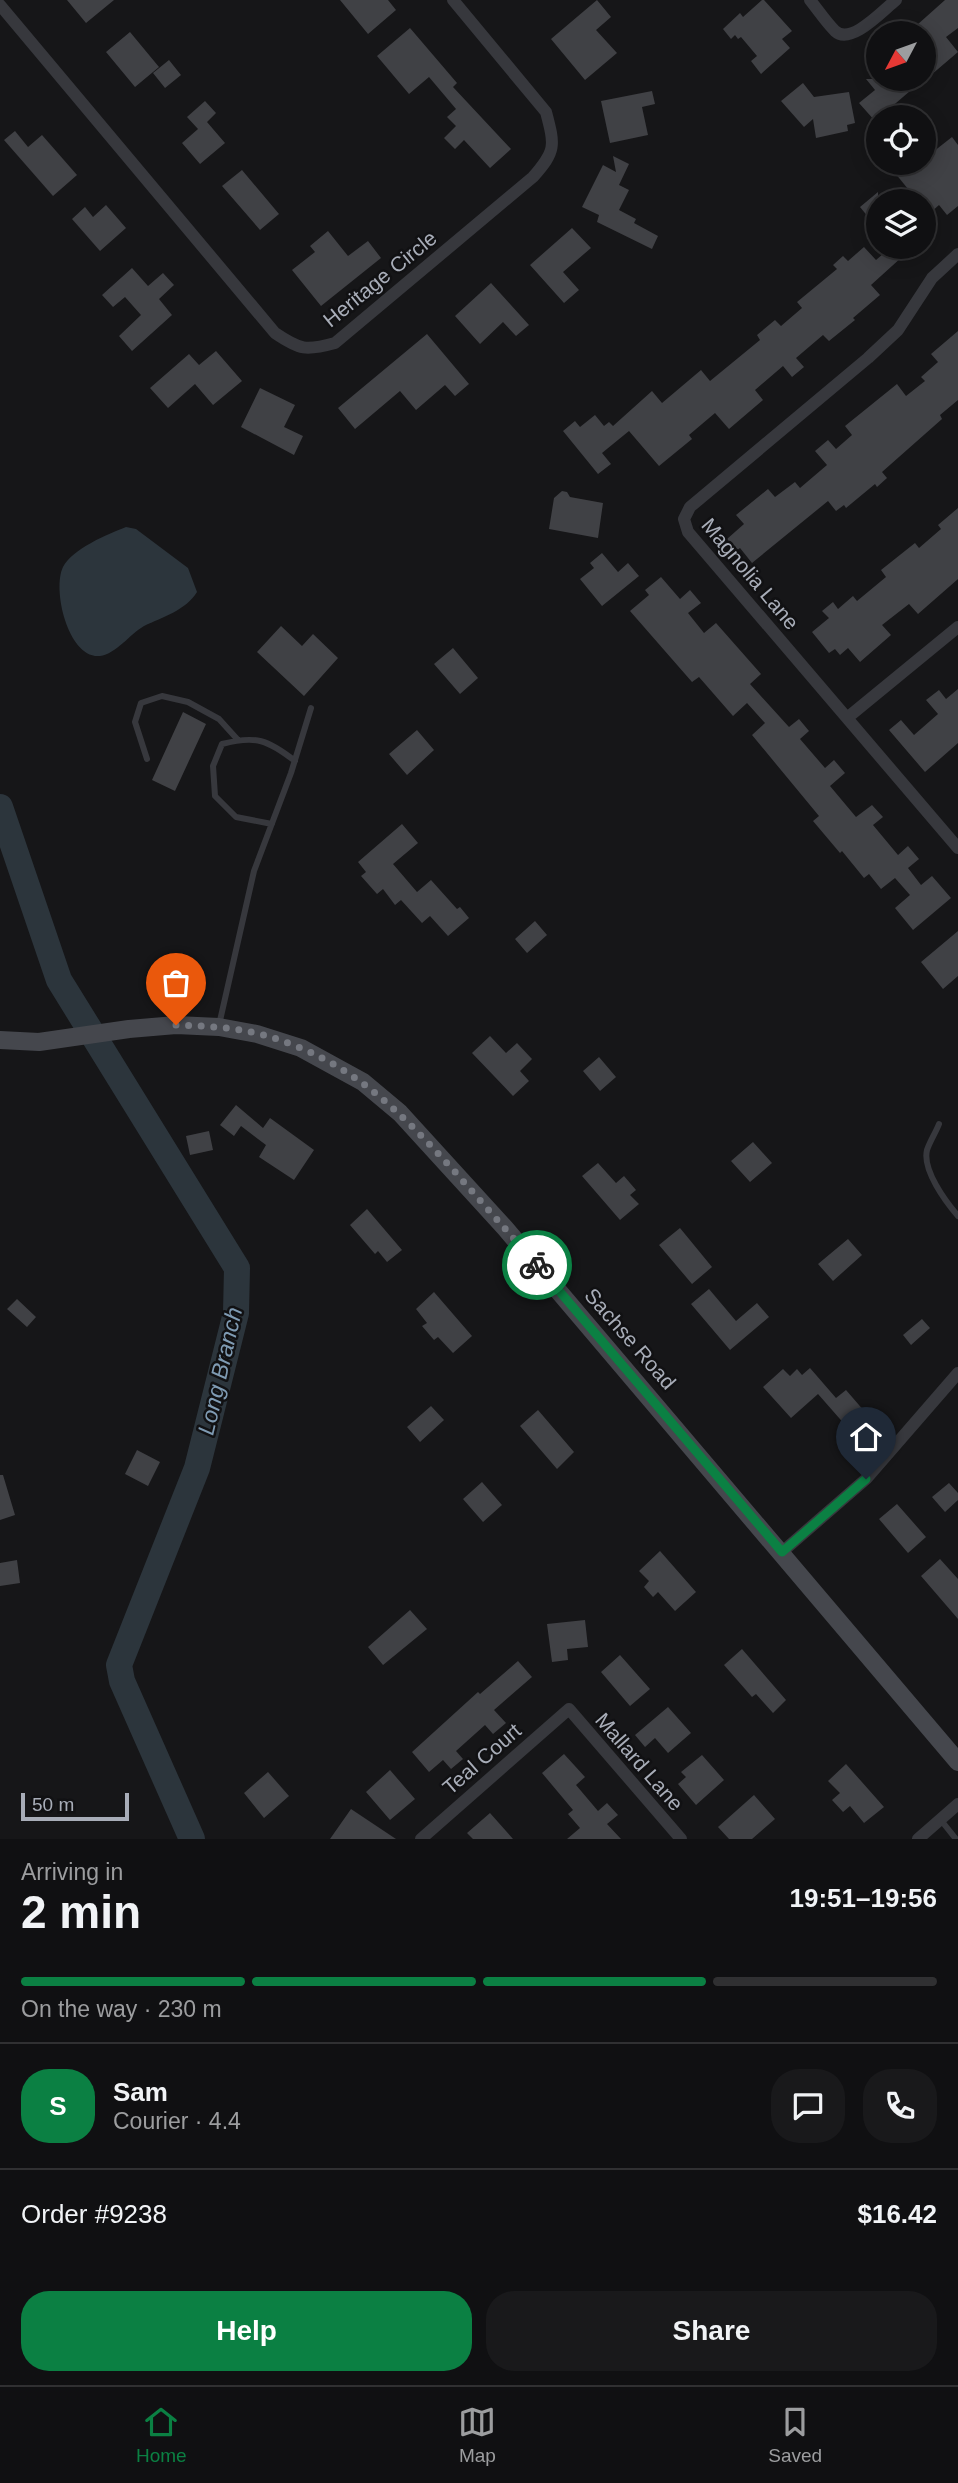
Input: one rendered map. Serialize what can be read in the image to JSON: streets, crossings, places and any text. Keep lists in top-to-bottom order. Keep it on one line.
{"streets":{"main road":["Sachse Road"],"street":["Heritage Circle","Magnolia Lane","Teal Court","Mallard Lane"]},"crossings":[["Teal Court","Mallard Lane"]],"water":["Long Branch"],"scale_bar":"50 m","north":"bottom left","page":{"scale":"50 m","heading":["2 min","Arriving in","19:51–19:56"],"panel":["Sam","Courier · 4.4","Order #9238","$16.42"],"bar":"On the way · 230 m","round":"S","buttons":["Help","Share"],"tabs":["Home","Map","Saved"]}}
